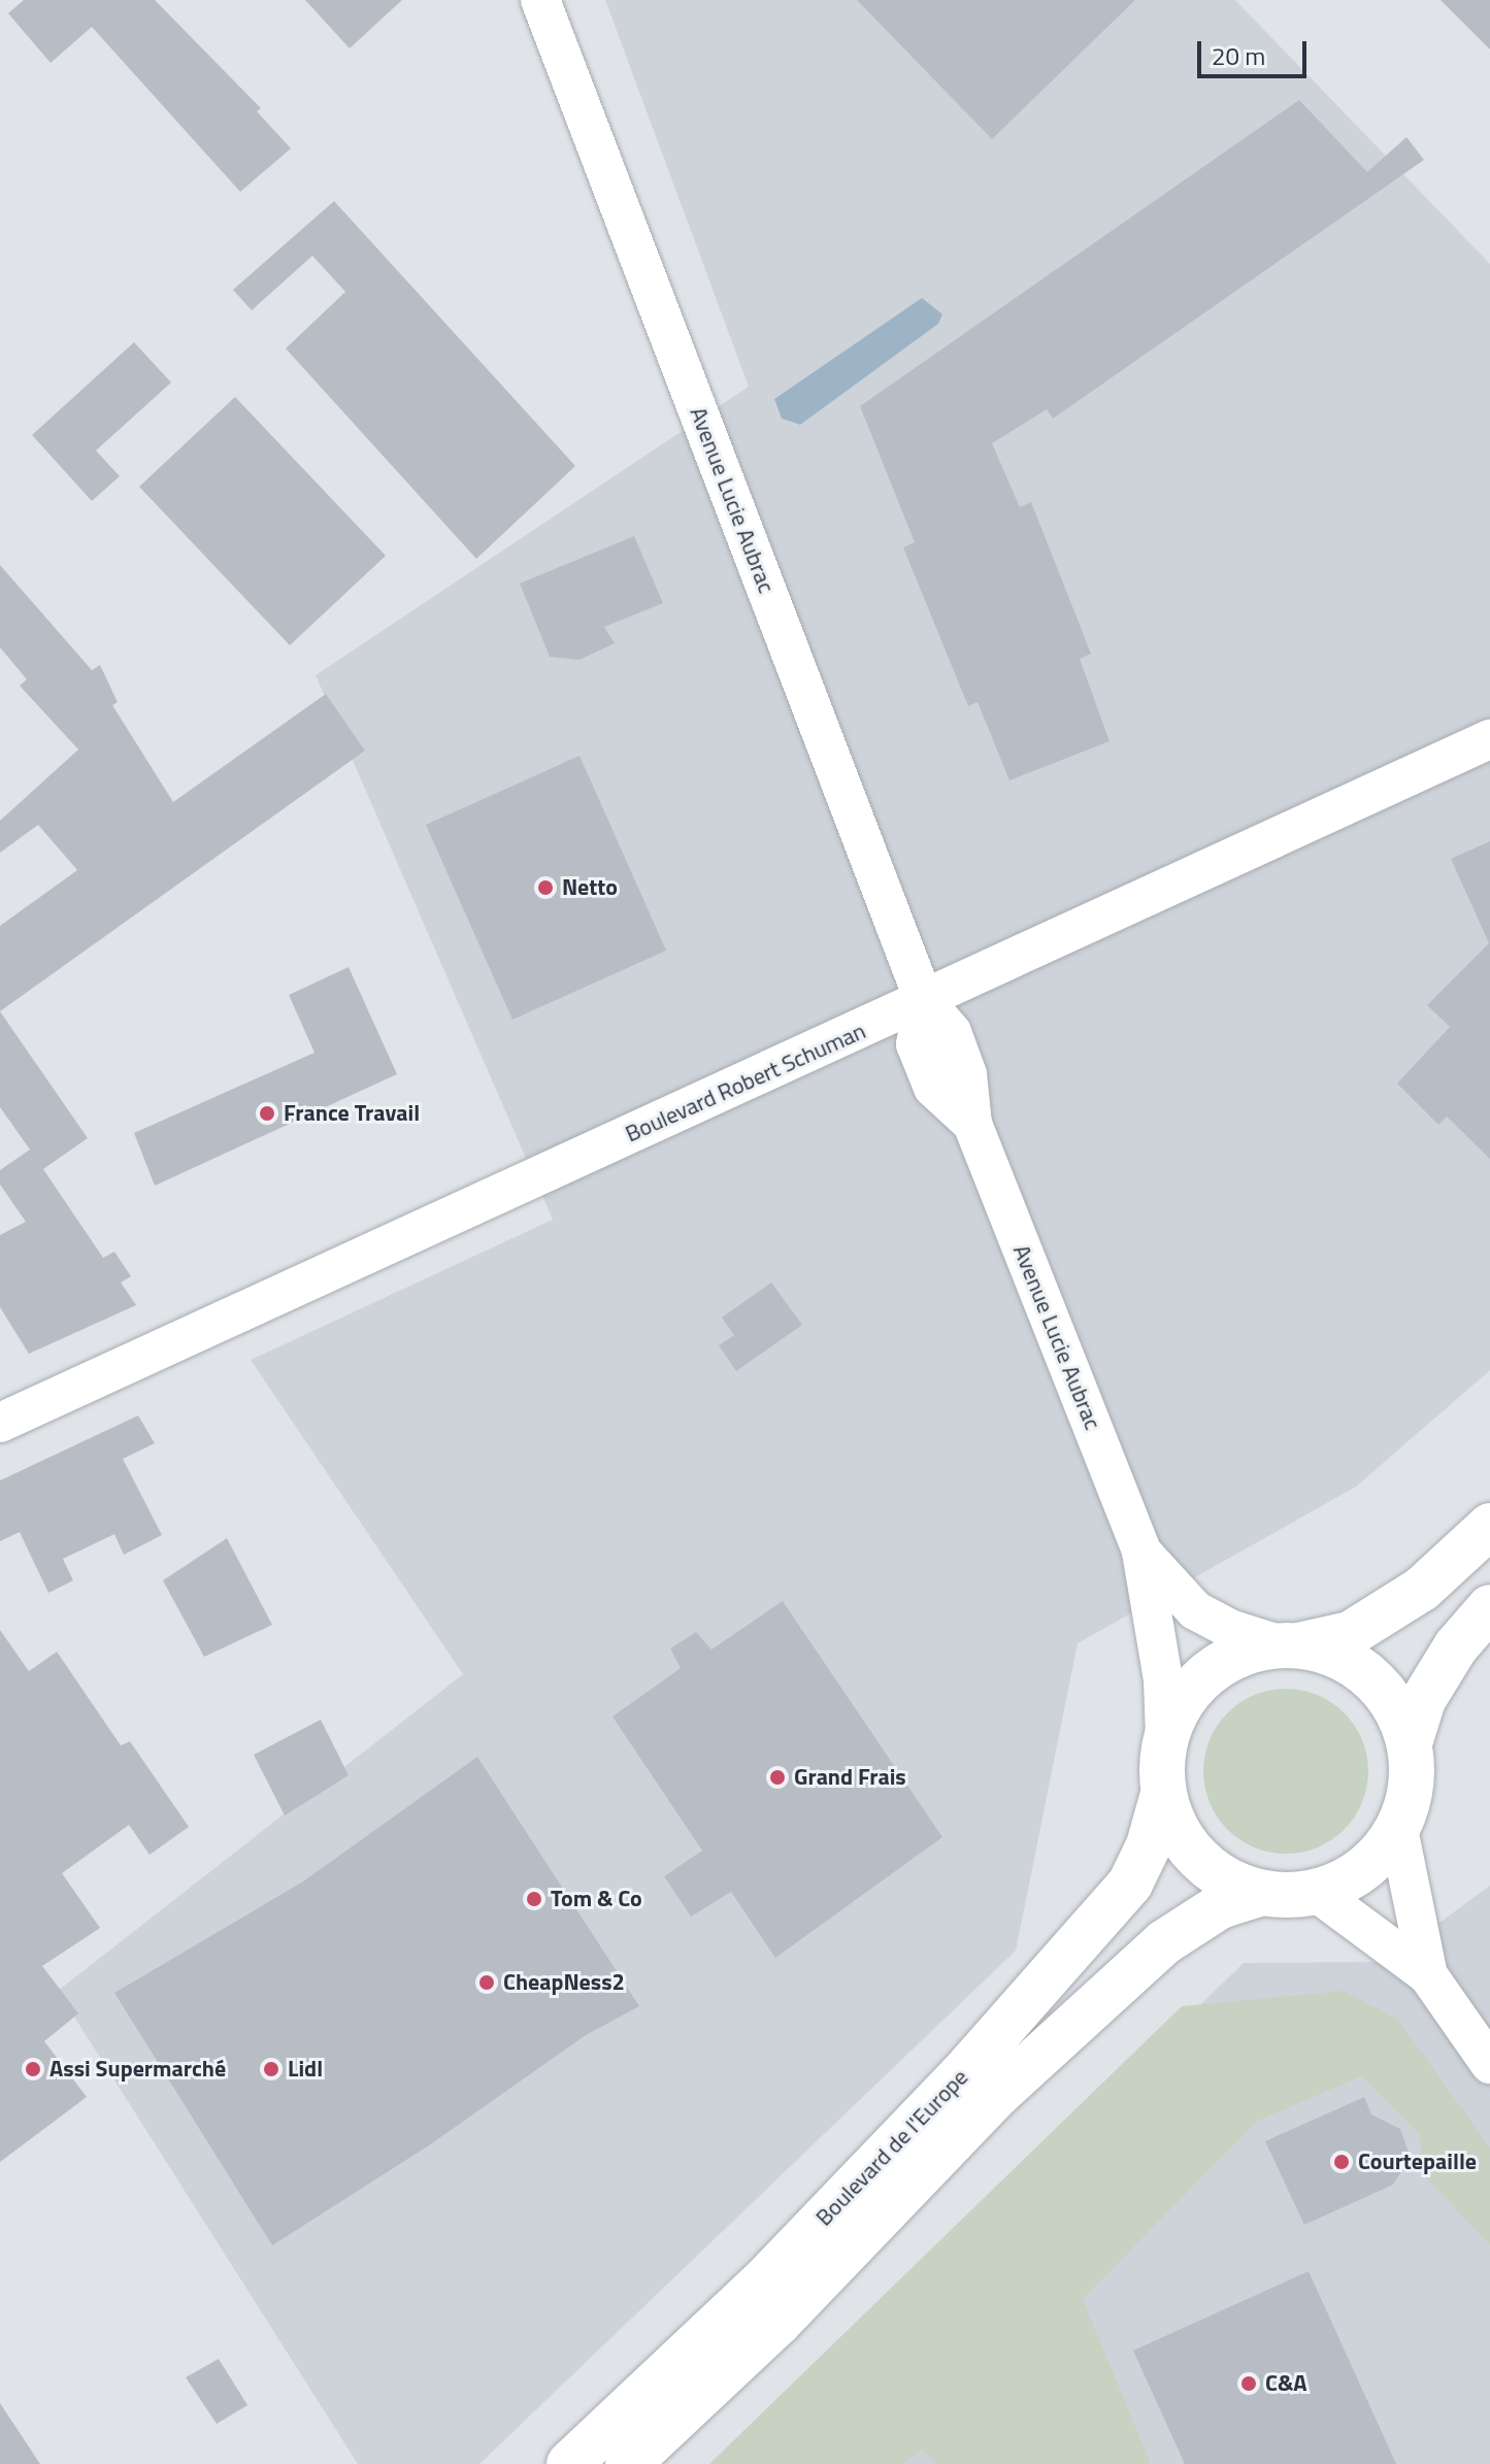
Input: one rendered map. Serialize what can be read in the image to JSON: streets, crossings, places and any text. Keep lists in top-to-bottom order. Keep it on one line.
{"streets":{"main road":["Boulevard de l'Europe"],"street":["Avenue Lucie Aubrac","Boulevard Robert Schuman"]},"crossings":[["Avenue Lucie Aubrac","Boulevard Robert Schuman"],["Avenue Lucie Aubrac","Boulevard de l'Europe"]],"places":["Netto","France Travail","Grand Frais","Tom & Co","CheapNess2","Assi Supermarché","Lidl","Courtepaille","C&A"],"scale_bar":"20 m"}
